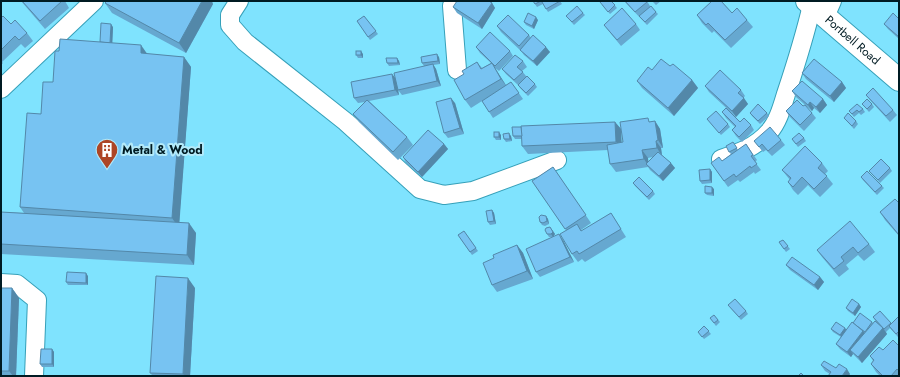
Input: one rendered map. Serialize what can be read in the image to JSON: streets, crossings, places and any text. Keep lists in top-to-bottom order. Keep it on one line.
{"streets":{"main road":["Portbell Road"]},"places":{"building":["Metal & Wood"]}}
